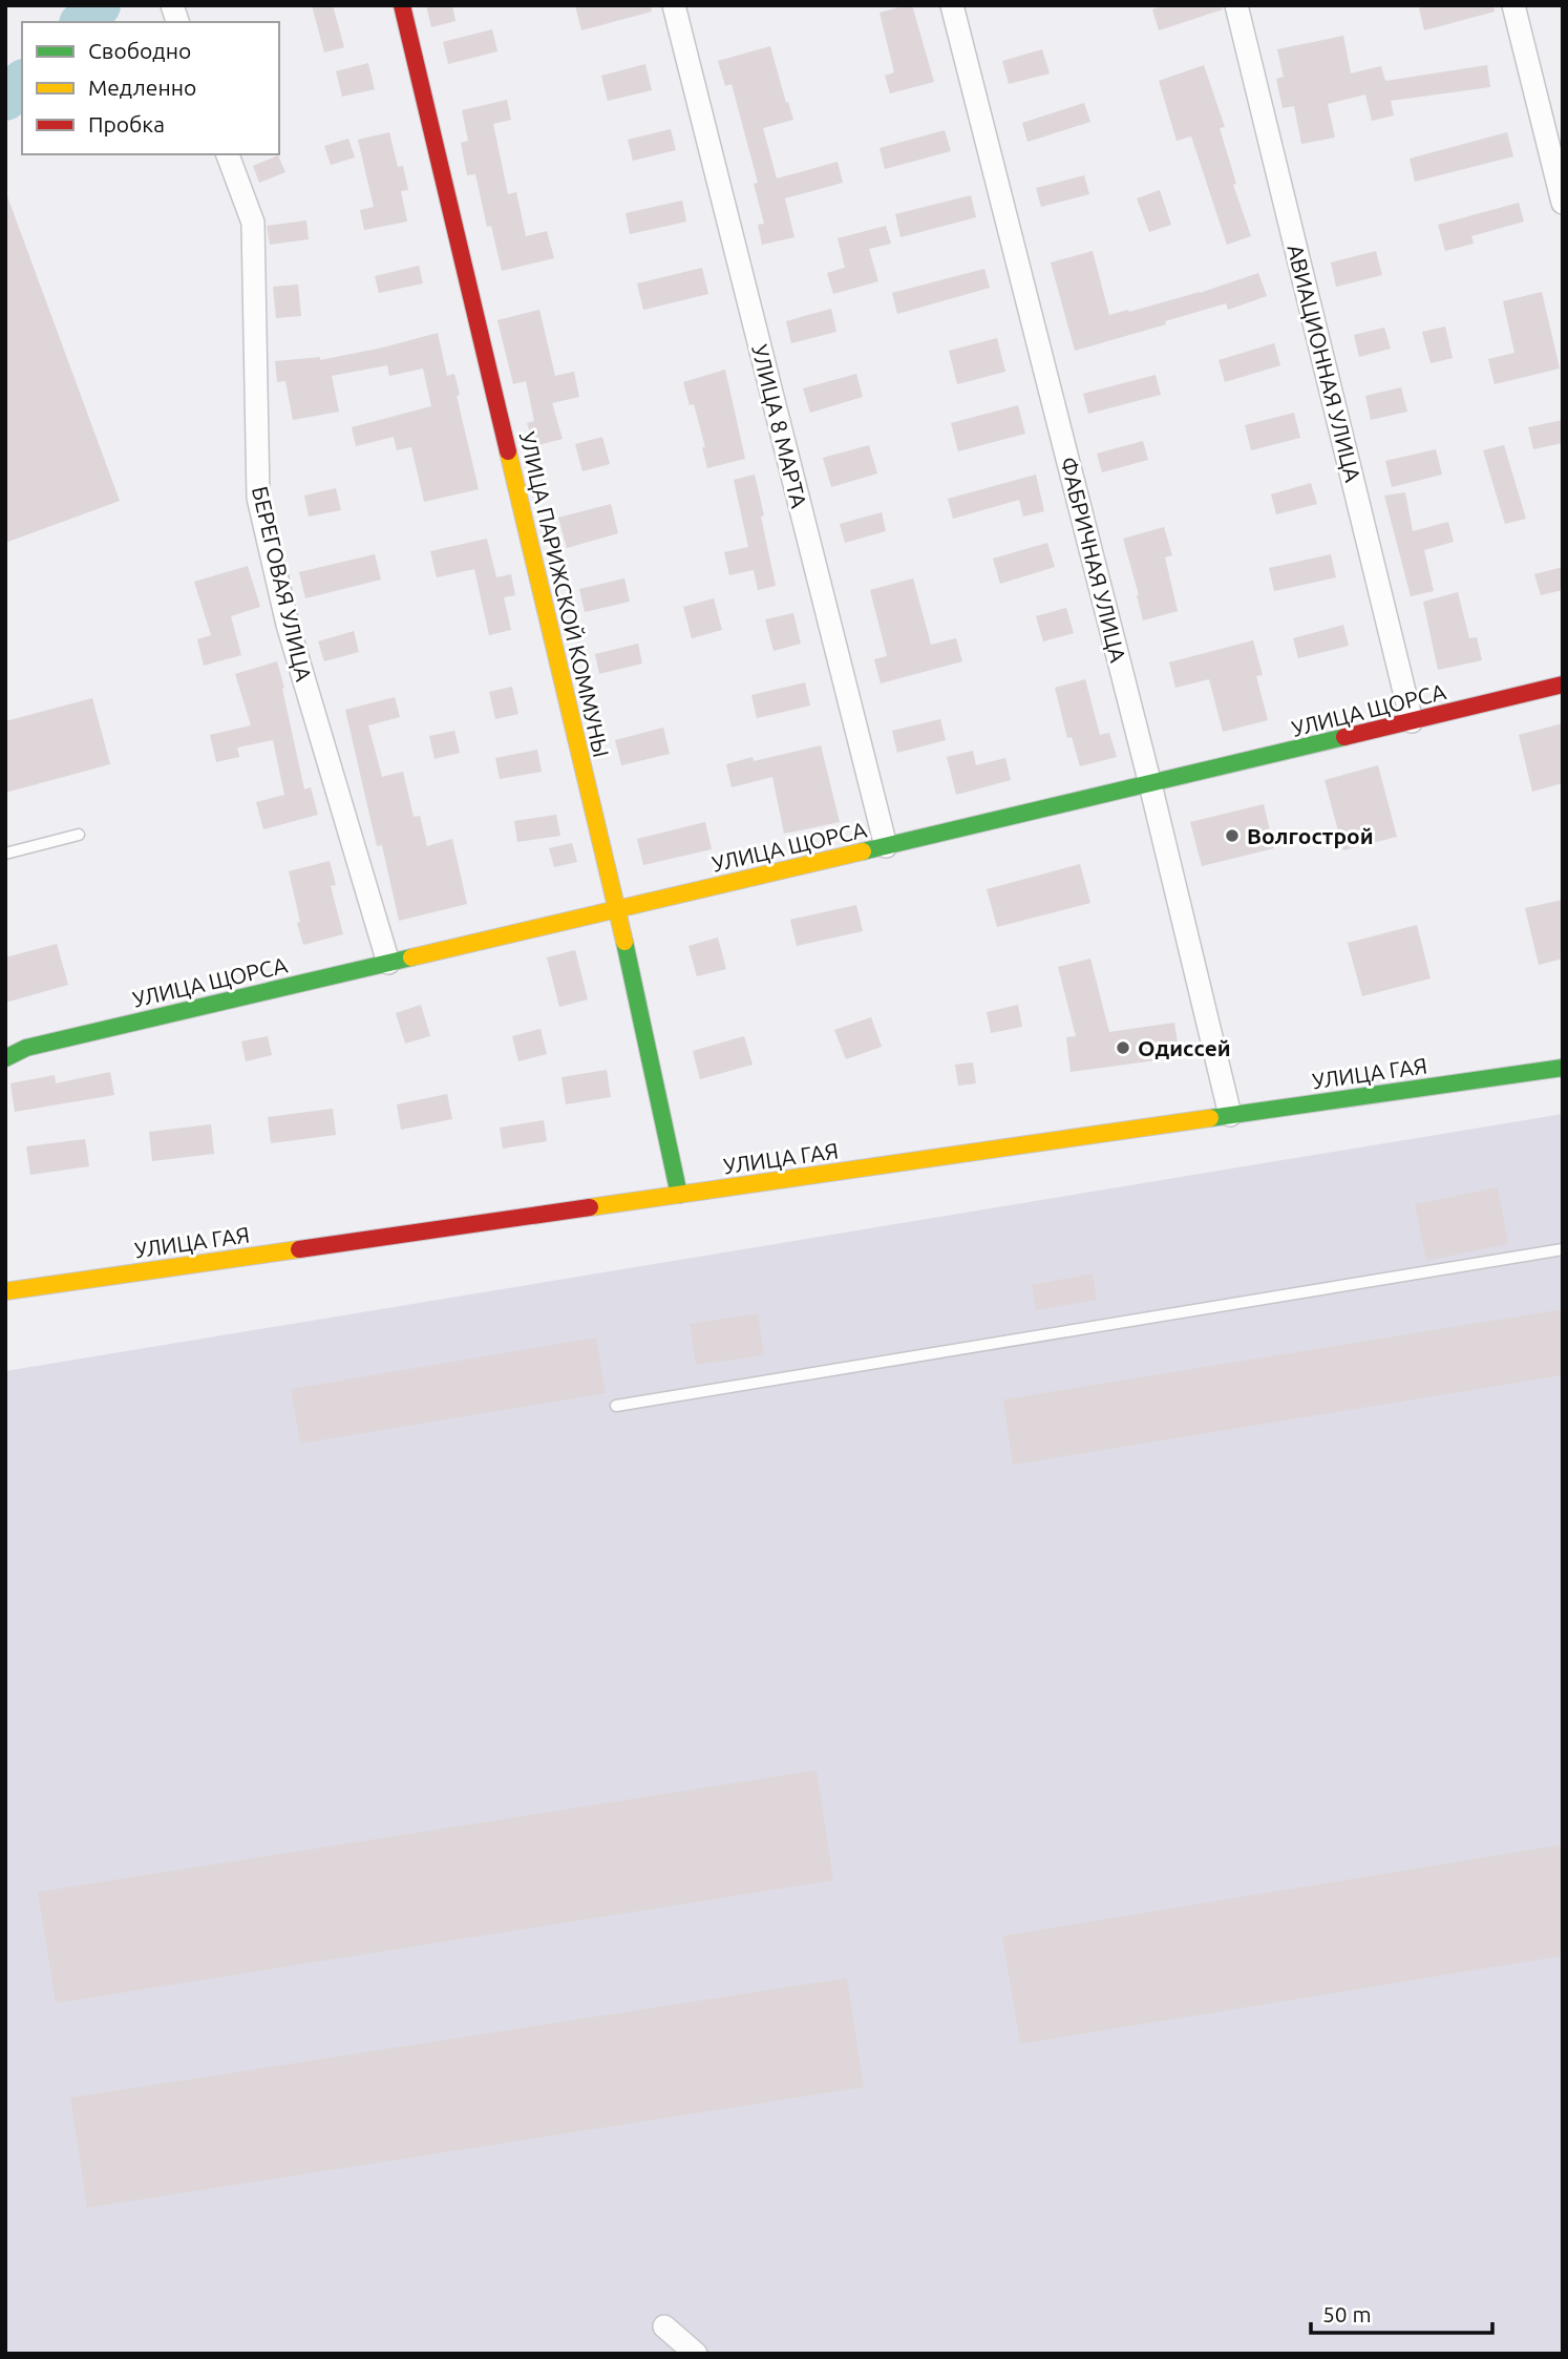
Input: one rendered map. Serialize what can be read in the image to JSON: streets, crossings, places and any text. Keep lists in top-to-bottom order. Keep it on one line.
{"streets":{"street":["АВИАЦИОННАЯ УЛИЦА","УЛИЦА 8 МАРТА","ФАБРИЧНАЯ УЛИЦА","БЕРЕГОВАЯ УЛИЦА","УЛИЦА ПАРИЖСКОЙ КОММУНЫ","УЛИЦА ЩОРСА","УЛИЦА ГАЯ"]},"crossings":[["АВИАЦИОННАЯ УЛИЦА","УЛИЦА ЩОРСА"],["УЛИЦА 8 МАРТА","УЛИЦА ЩОРСА"],["ФАБРИЧНАЯ УЛИЦА","УЛИЦА ЩОРСА"],["ФАБРИЧНАЯ УЛИЦА","УЛИЦА ГАЯ"],["БЕРЕГОВАЯ УЛИЦА","УЛИЦА ЩОРСА"],["УЛИЦА ПАРИЖСКОЙ КОММУНЫ","УЛИЦА ЩОРСА"],["УЛИЦА ПАРИЖСКОЙ КОММУНЫ","УЛИЦА ГАЯ"]],"places":["Волгострой","Одиссей"],"legend":["Свободно","Медленно","Пробка"],"scale_bar":"50 m"}
